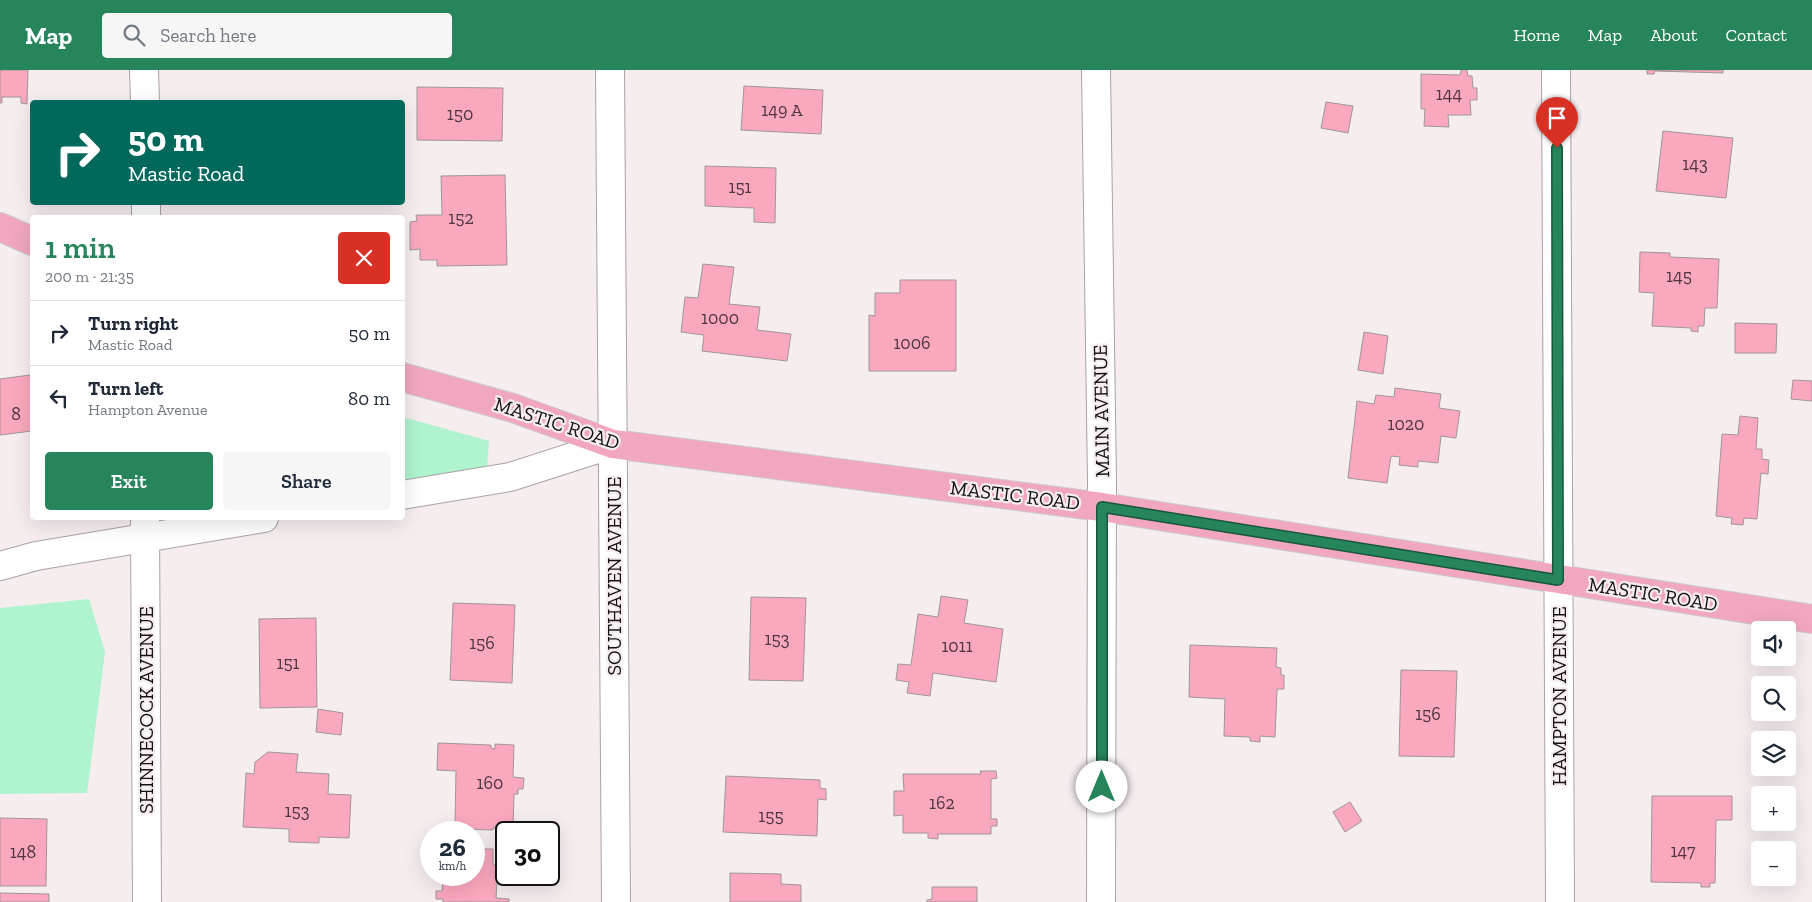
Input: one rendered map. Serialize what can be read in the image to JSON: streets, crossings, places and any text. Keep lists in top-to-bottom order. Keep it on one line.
{"streets":{"main road":["MASTIC ROAD"],"street":["MAIN AVENUE","SOUTHAVEN AVENUE","HAMPTON AVENUE","SHINNECOCK AVENUE"]},"crossings":[["MAIN AVENUE","MASTIC ROAD"],["MASTIC ROAD","SOUTHAVEN AVENUE"],["MASTIC ROAD","HAMPTON AVENUE"]],"house_numbers":["144","149 A","150","143","151","152","145","1000","1006","8","1020","153","156","1011","151","156","160","162","153","155","147","148"],"page":{"header":"Map","search":"Search here","nav":["Home","Map","About","Contact"],"turn":["50 m","Mastic Road"],"heading":["1 min","200 m · 21:35"],"list":[{"name":"Turn right","note":"Mastic Road","value":"50 m"},{"name":"Turn left","note":"Hampton Avenue","value":"80 m"}],"buttons":["Exit","Share"],"map_buttons":["+","−"],"speed":"26 km/h","limit":"30"}}
